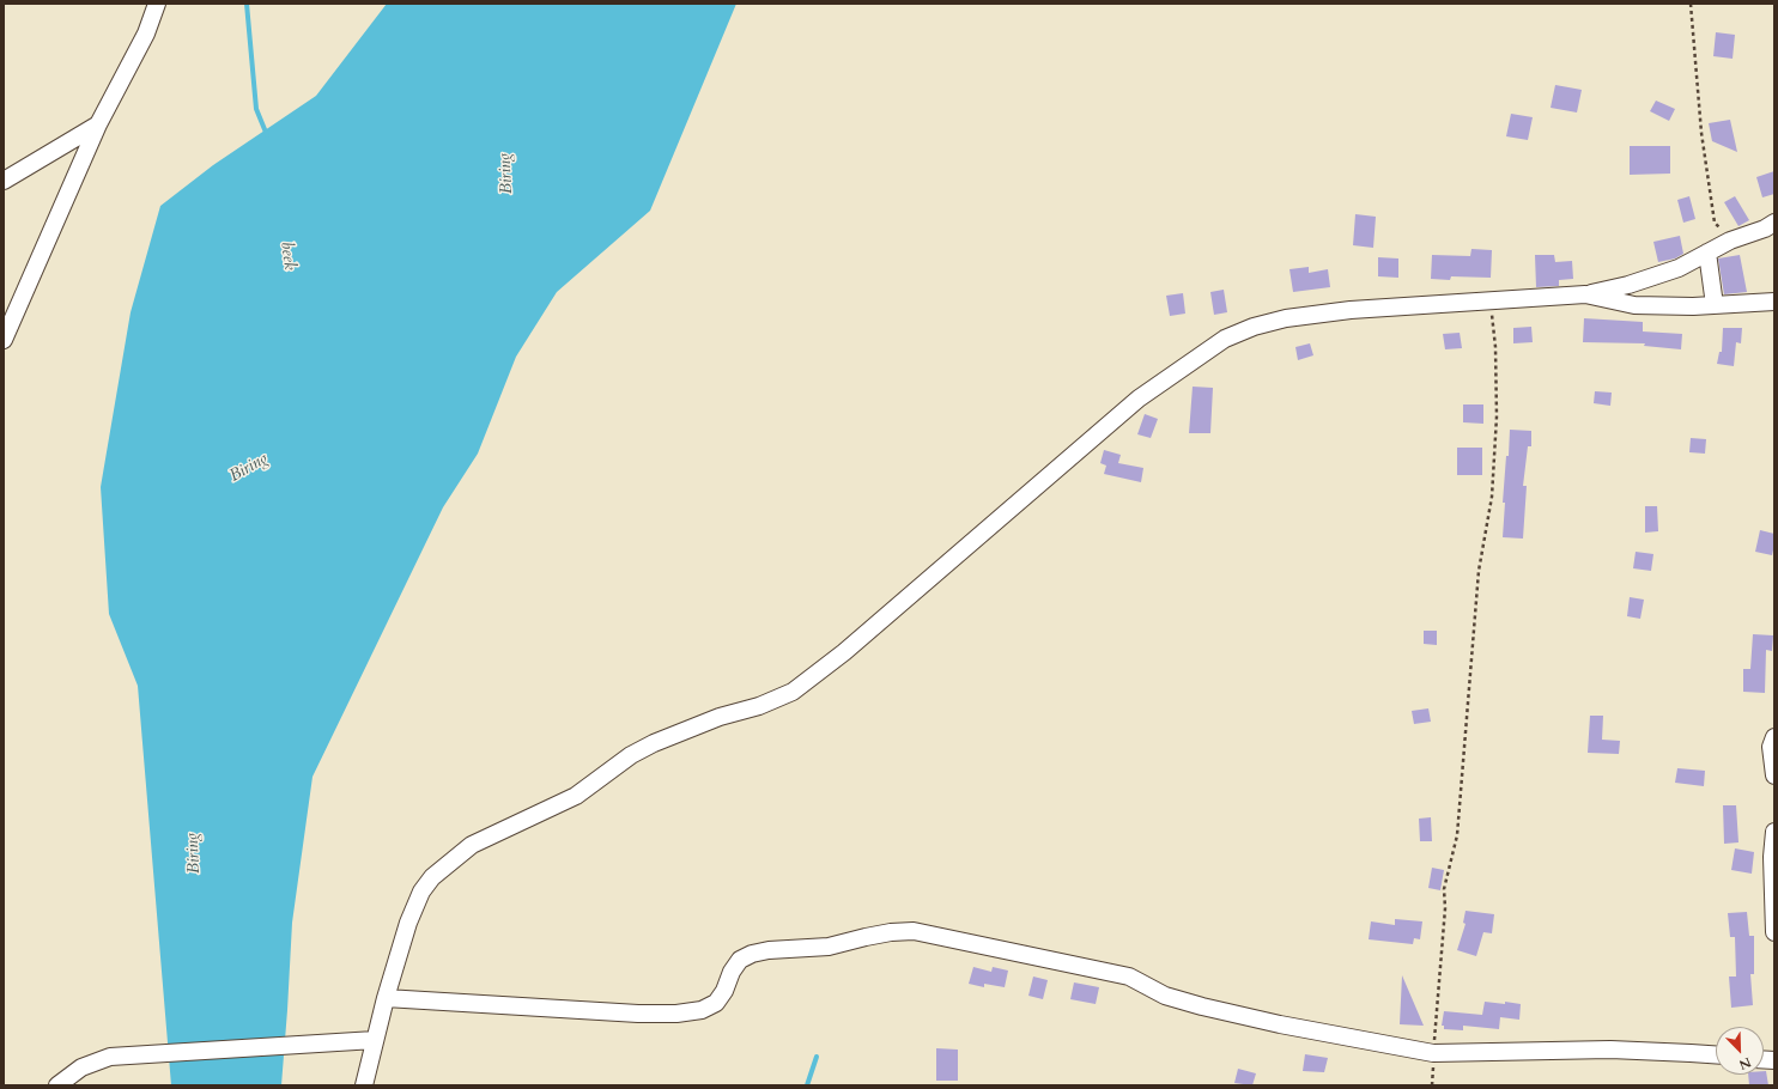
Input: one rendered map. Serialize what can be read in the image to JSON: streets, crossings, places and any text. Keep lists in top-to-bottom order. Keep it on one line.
{"water":["Biring","beek"],"north":"bottom right"}
